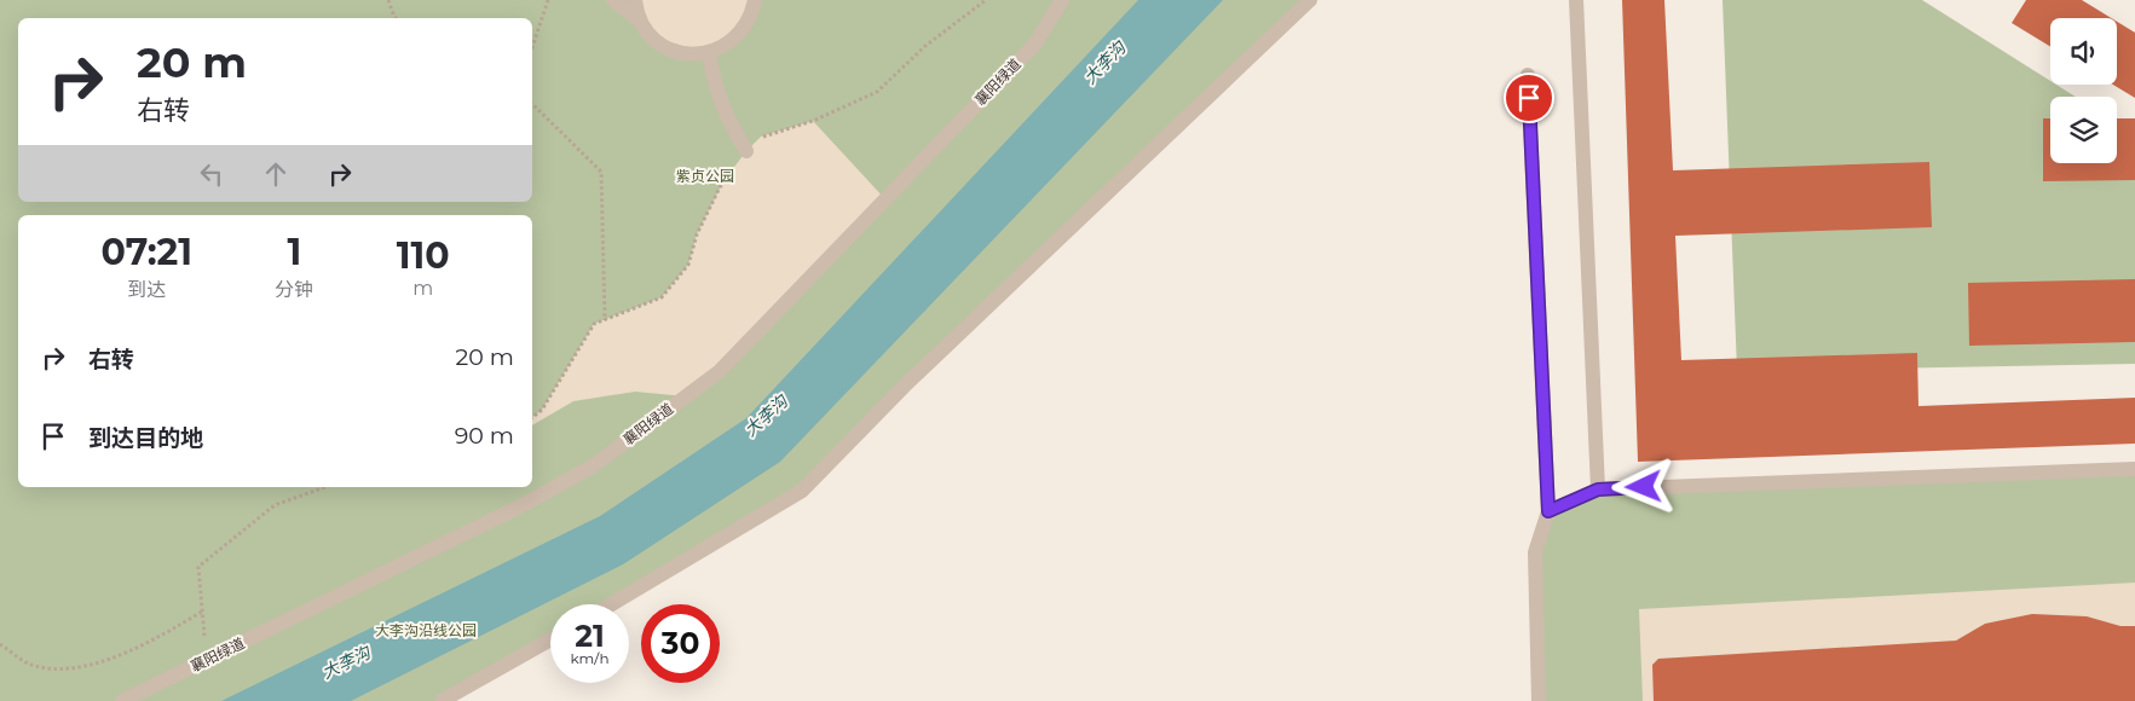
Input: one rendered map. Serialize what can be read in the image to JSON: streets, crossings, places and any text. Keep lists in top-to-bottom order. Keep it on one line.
{"streets":{"street":["襄阳绿道"]},"water":["大李沟"],"parks":["紫贞公园","大李沟沿线公园"],"page":{"turn":["20 m","右转"],"eta":["07:21","到达","1","分钟","110","m"],"list":[{"name":"右转","value":"20 m"},{"name":"到达目的地","value":"90 m"}],"speed":"21 km/h","limit":"30"}}
